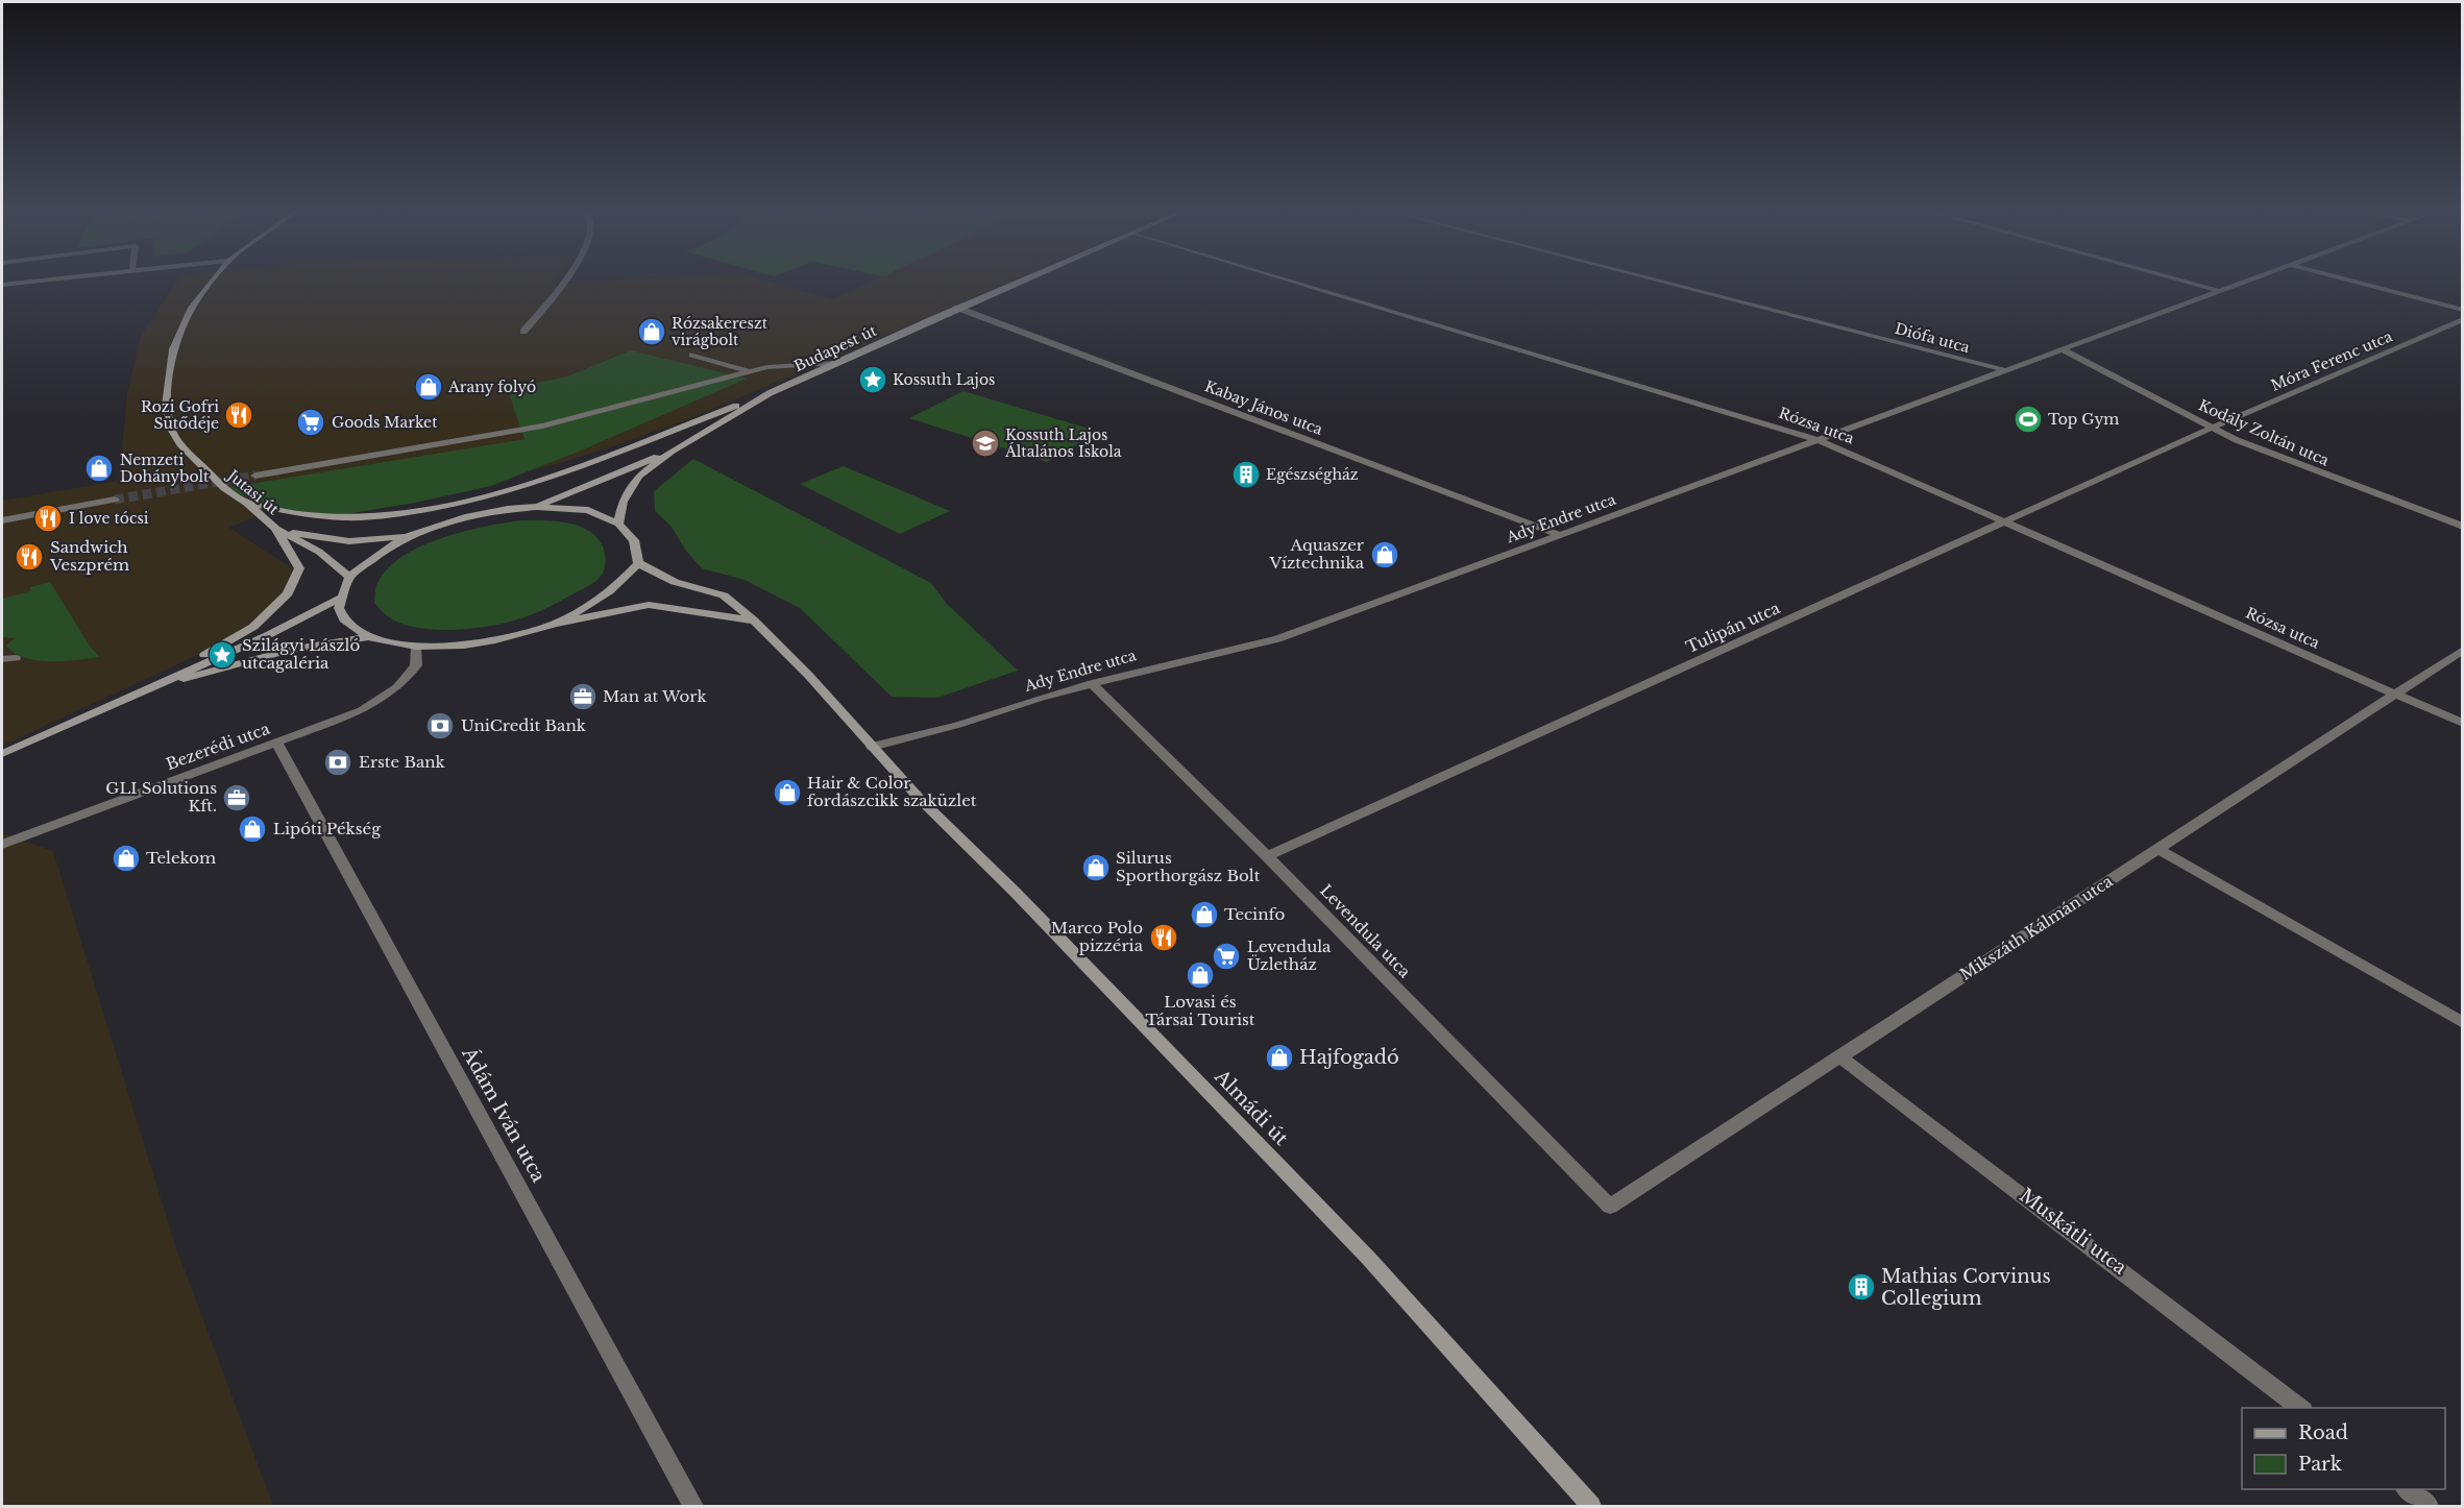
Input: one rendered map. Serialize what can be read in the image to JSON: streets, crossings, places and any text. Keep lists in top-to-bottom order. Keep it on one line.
{"streets":{"main road":["Budapest út","Jutasi út","Almádi út"],"street":["Diófa utca","Móra Ferenc utca","Kabay János utca","Rózsa utca","Kodály Zoltán utca","Ady Endre utca","Tulipán utca","Bezerédi utca","Mikszáth Kálmán utca","Levendula utca","Ádám Iván utca","Muskátli utca"]},"crossings":[["Diófa utca","Ady Endre utca"],["Budapest út","Kabay János utca"],["Budapest út","Jutasi út"],["Móra Ferenc utca","Kodály Zoltán utca"],["Móra Ferenc utca","Tulipán utca"],["Kabay János utca","Ady Endre utca"],["Rózsa utca","Ady Endre utca"],["Rózsa utca","Tulipán utca"],["Rózsa utca","Mikszáth Kálmán utca"],["Kodály Zoltán utca","Ady Endre utca"],["Kodály Zoltán utca","Tulipán utca"],["Ady Endre utca","Levendula utca"],["Ady Endre utca","Almádi út"],["Tulipán utca","Levendula utca"],["Bezerédi utca","Ádám Iván utca"],["Mikszáth Kálmán utca","Levendula utca"],["Mikszáth Kálmán utca","Muskátli utca"]],"places":{"shop":["Rózsakereszt virágbolt","Arany folyó","Nemzeti Dohánybolt","Aquaszer Víztechnika","Hair & Color fordászcikk szaküzlet","Lipóti Pékség","Telekom","Silurus Sporthorgász Bolt","Tecinfo","Lovasi és Társai Tourist","Hajfogadó"],"place":["Kossuth Lajos","Szilágyi László utcagaléria"],"restaurant":["Rozi Gofri Sütődéje","I love tócsi","Sandwich Veszprém","Marco Polo pizzéria"],"sports":["Top Gym"],"supermarket":["Goods Market","Levendula Üzletház"],"school or university":["Kossuth Lajos Általános Iskola"],"building":["Egészségház","Mathias Corvinus Collegium"],"office":["Man at Work","GLI Solutions Kft."],"bank":["UniCredit Bank","Erste Bank"]},"legend":["Road","Park"]}
